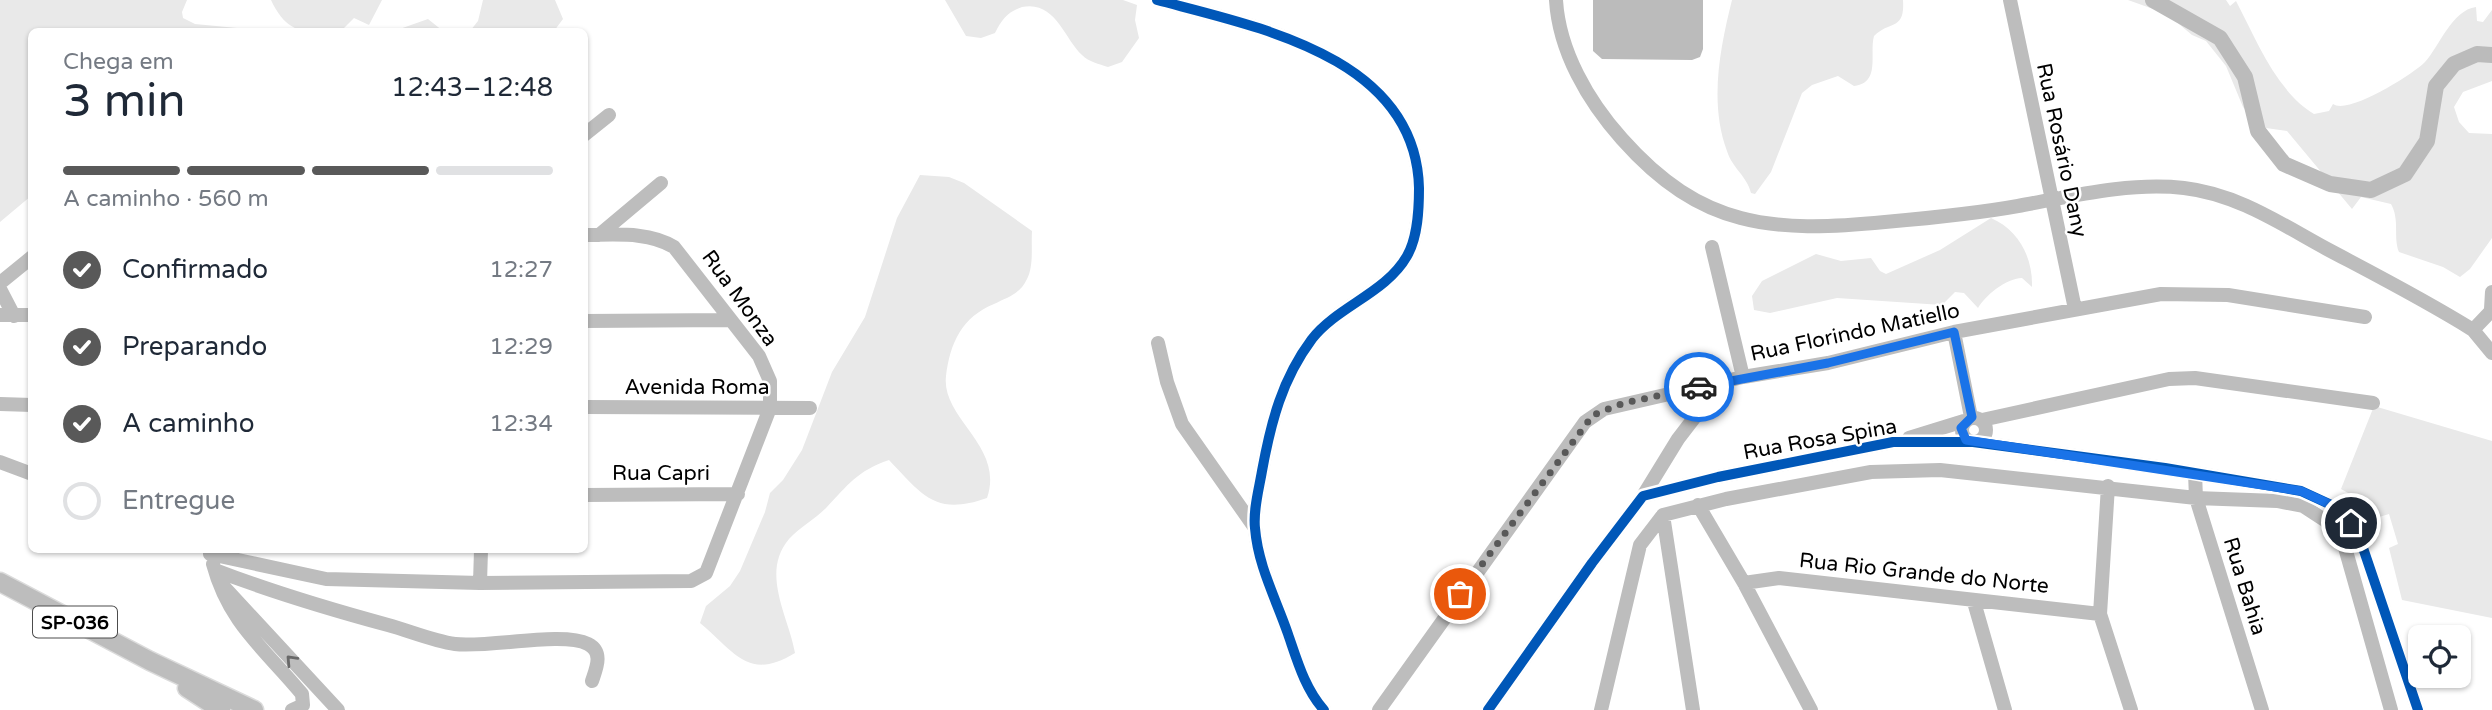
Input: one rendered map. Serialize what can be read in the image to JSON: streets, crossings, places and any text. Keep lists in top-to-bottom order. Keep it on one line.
{"streets":{"main road":["SP-036"],"street":["Rua Rosário Dany","Rua Monza","Rua Florindo Matiello","Avenida Roma","Rua Rosa Spina","Rua Capri","Rua Rio Grande do Norte","Rua Bahia"]},"crossings":[["Rua Rosário Dany","Rua Florindo Matiello"],["Rua Monza","Avenida Roma"],["Rua Monza","Rua Capri"],["Rua Rosa Spina","Rua Bahia"]],"page":{"heading":["3 min","Chega em","12:43–12:48"],"bar":"A caminho · 560 m","list":[["Confirmado","12:27"],["Preparando","12:29"],["A caminho","12:34"],"Entregue"]}}
